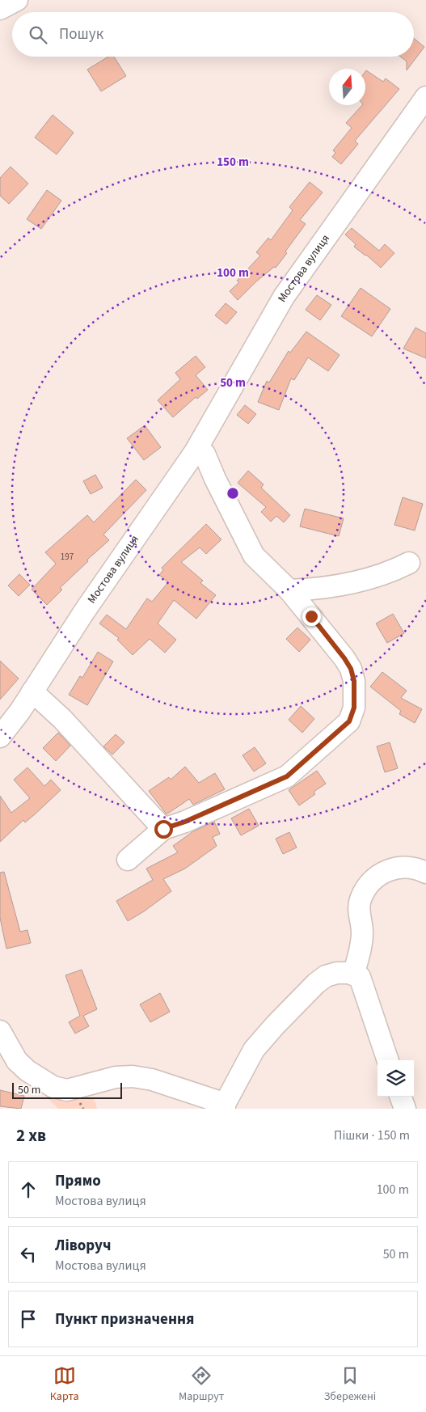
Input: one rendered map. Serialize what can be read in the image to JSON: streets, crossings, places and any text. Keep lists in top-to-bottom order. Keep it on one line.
{"streets":{"street":["Мостова вулиця"]},"house_numbers":["197"],"scale_bar":"50 m","north":"top","page":{"search":"Пошук","scale":"50 m","heading":["2 хв","Пішки · 150 m"],"list":[["Прямо","Мостова вулиця","100 m"],["Ліворуч","Мостова вулиця","50 m"],"Пункт призначення"],"nav":["Карта","Маршрут","Збережені"]},"rings":["150 m","100 m","50 m"]}
